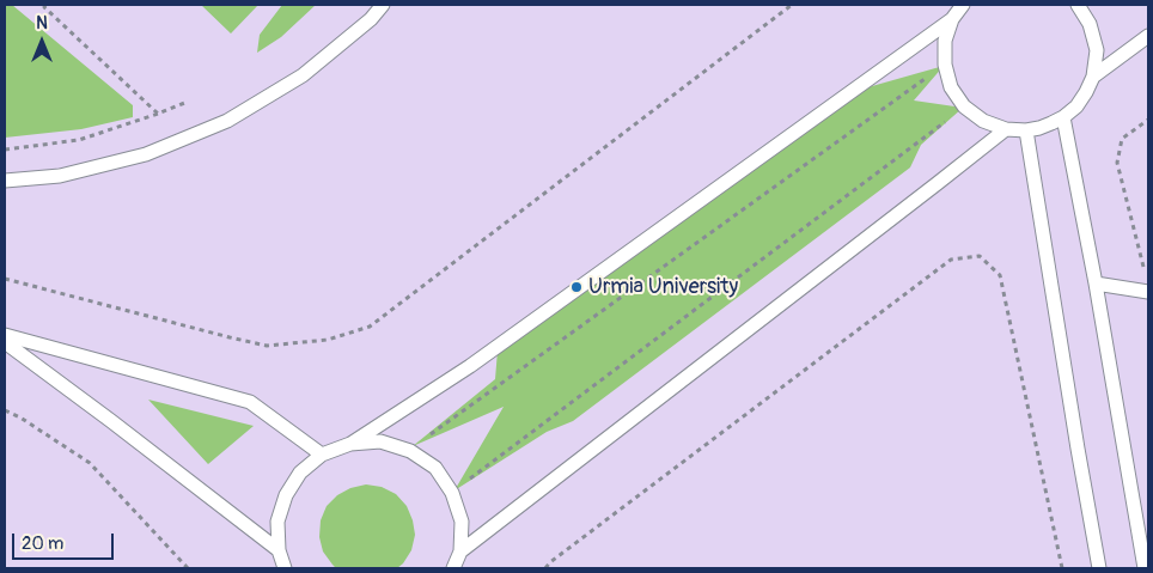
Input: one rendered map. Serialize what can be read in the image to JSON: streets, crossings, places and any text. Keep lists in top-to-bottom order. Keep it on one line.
{"places":["Urmia University"],"scale_bar":"20 m","north":"top"}
